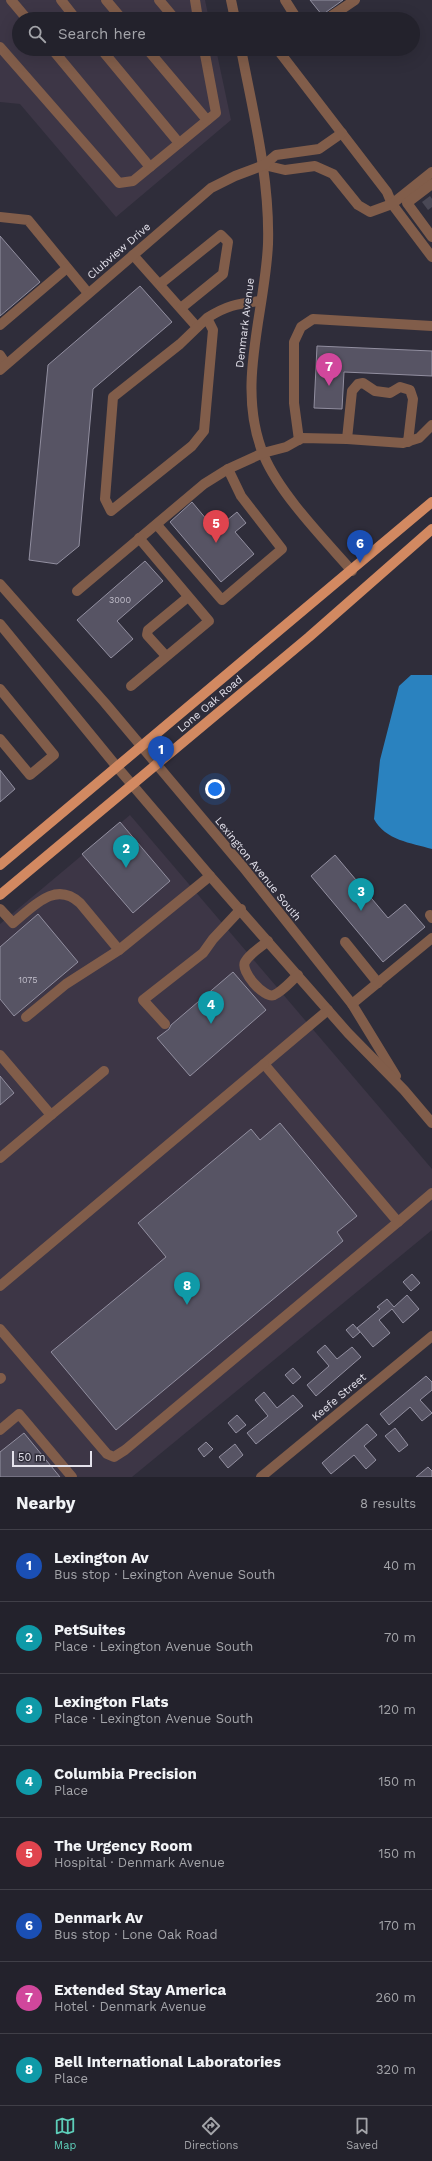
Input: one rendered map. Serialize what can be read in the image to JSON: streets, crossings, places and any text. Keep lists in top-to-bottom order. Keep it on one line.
{"streets":{"main road":["Lone Oak Road"],"street":["Clubview Drive","Denmark Avenue","Lexington Avenue South","Keefe Street"]},"crossings":[["Clubview Drive","Denmark Avenue"],["Denmark Avenue","Lone Oak Road"],["Lone Oak Road","Lexington Avenue South"]],"house_numbers":["3000","1075"],"scale_bar":"50 m","page":{"search":"Search here","pins":["7","5","6","1","2","3","4","8"],"scale":"50 m","heading":["Nearby","8 results"],"list":[{"mark":"1","name":"Lexington Av","note":"Bus stop · Lexington Avenue South","value":"40 m"},{"mark":"2","name":"PetSuites","note":"Place · Lexington Avenue South","value":"70 m"},{"mark":"3","name":"Lexington Flats","note":"Place · Lexington Avenue South","value":"120 m"},{"mark":"4","name":"Columbia Precision","note":"Place","value":"150 m"},{"mark":"5","name":"The Urgency Room","note":"Hospital · Denmark Avenue","value":"150 m"},{"mark":"6","name":"Denmark Av","note":"Bus stop · Lone Oak Road","value":"170 m"},{"mark":"7","name":"Extended Stay America","note":"Hotel · Denmark Avenue","value":"260 m"},{"mark":"8","name":"Bell International Laboratories","note":"Place","value":"320 m"}],"nav":["Map","Directions","Saved"]}}
